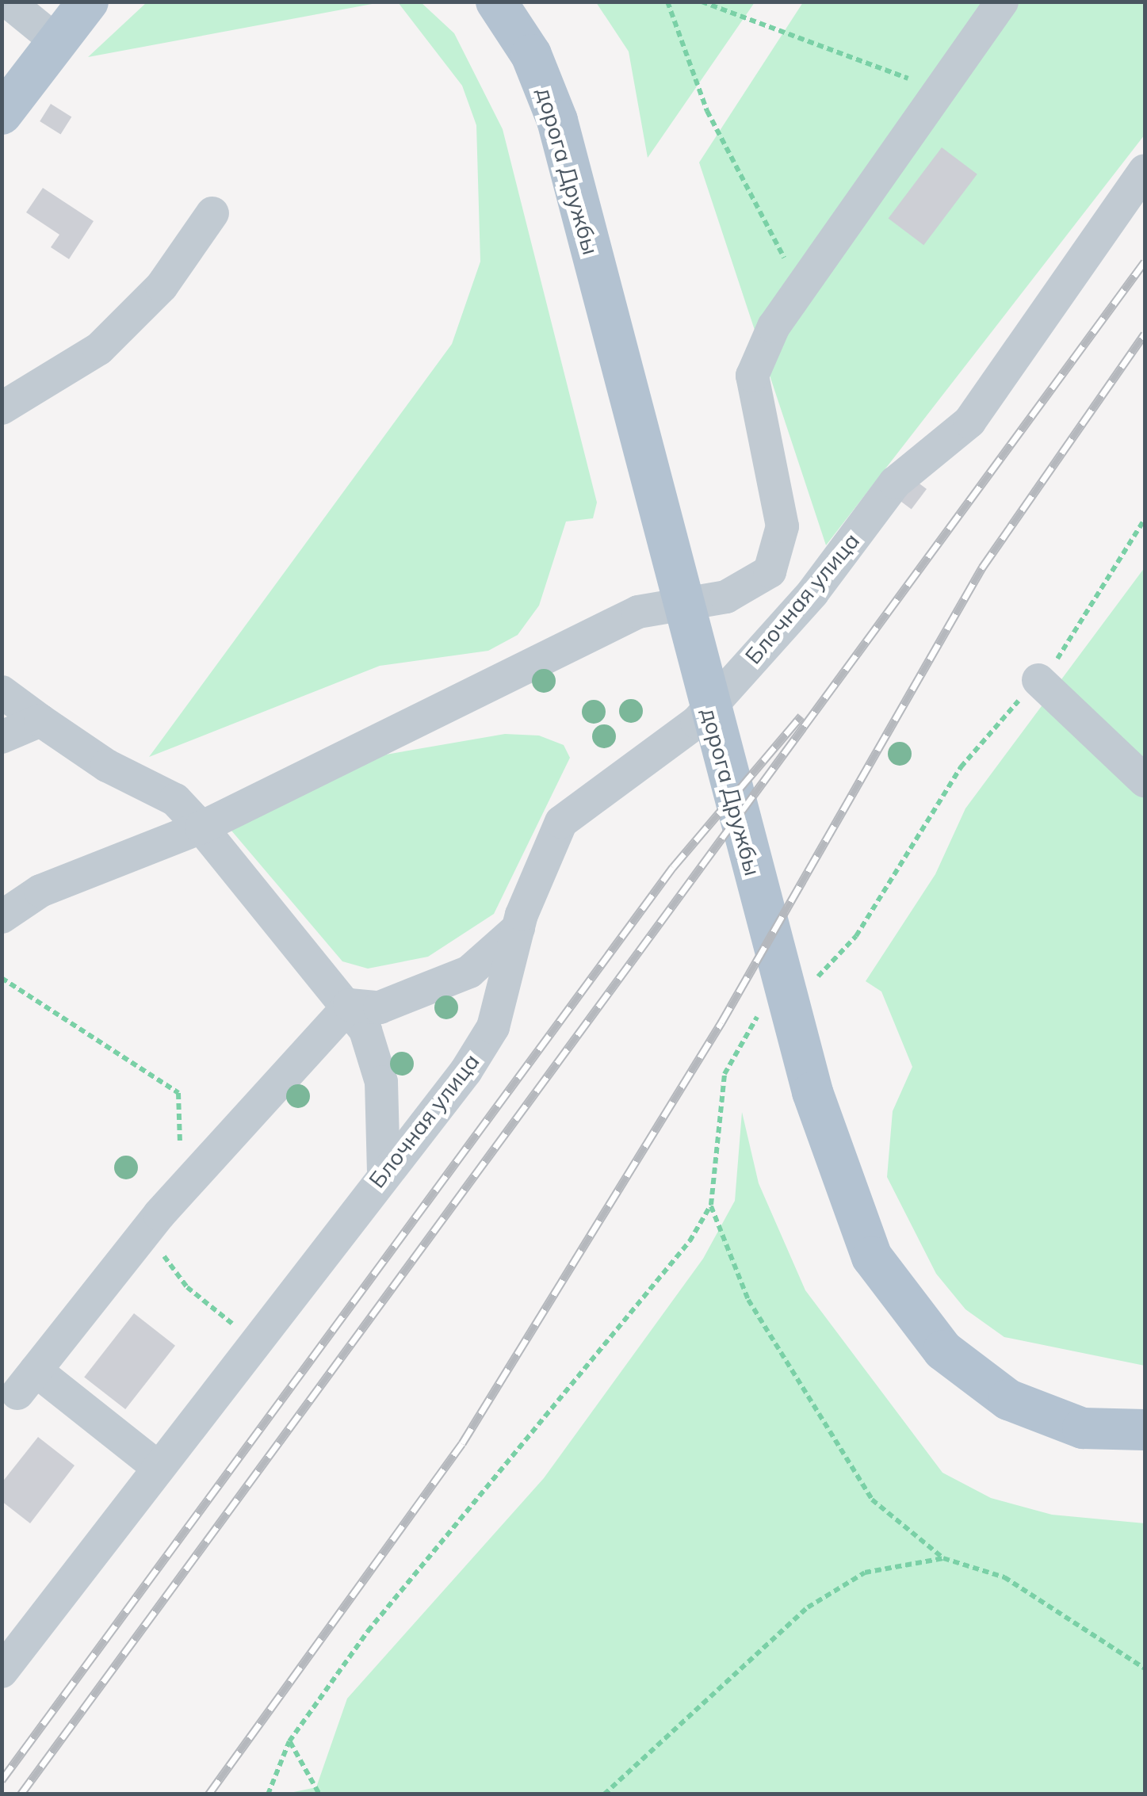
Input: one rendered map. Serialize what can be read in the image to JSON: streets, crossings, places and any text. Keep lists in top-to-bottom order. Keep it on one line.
{"streets":{"main road":["дорога Дружбы"],"street":["Блочная улица"]}}
